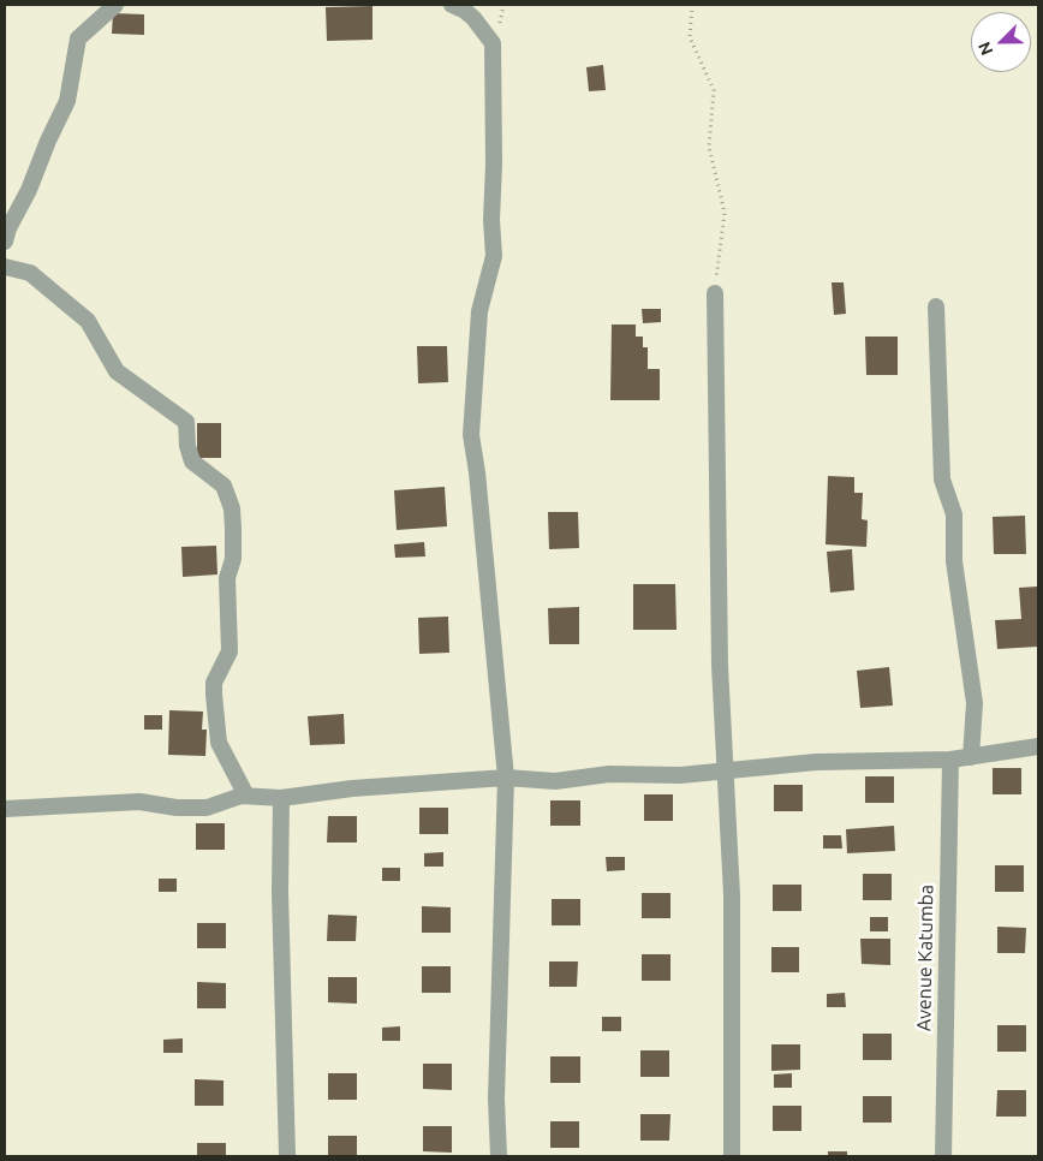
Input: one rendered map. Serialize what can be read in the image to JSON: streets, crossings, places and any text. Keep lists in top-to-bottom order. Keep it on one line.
{"streets":{"street":["Avenue Katumba"]},"north":"bottom left"}
